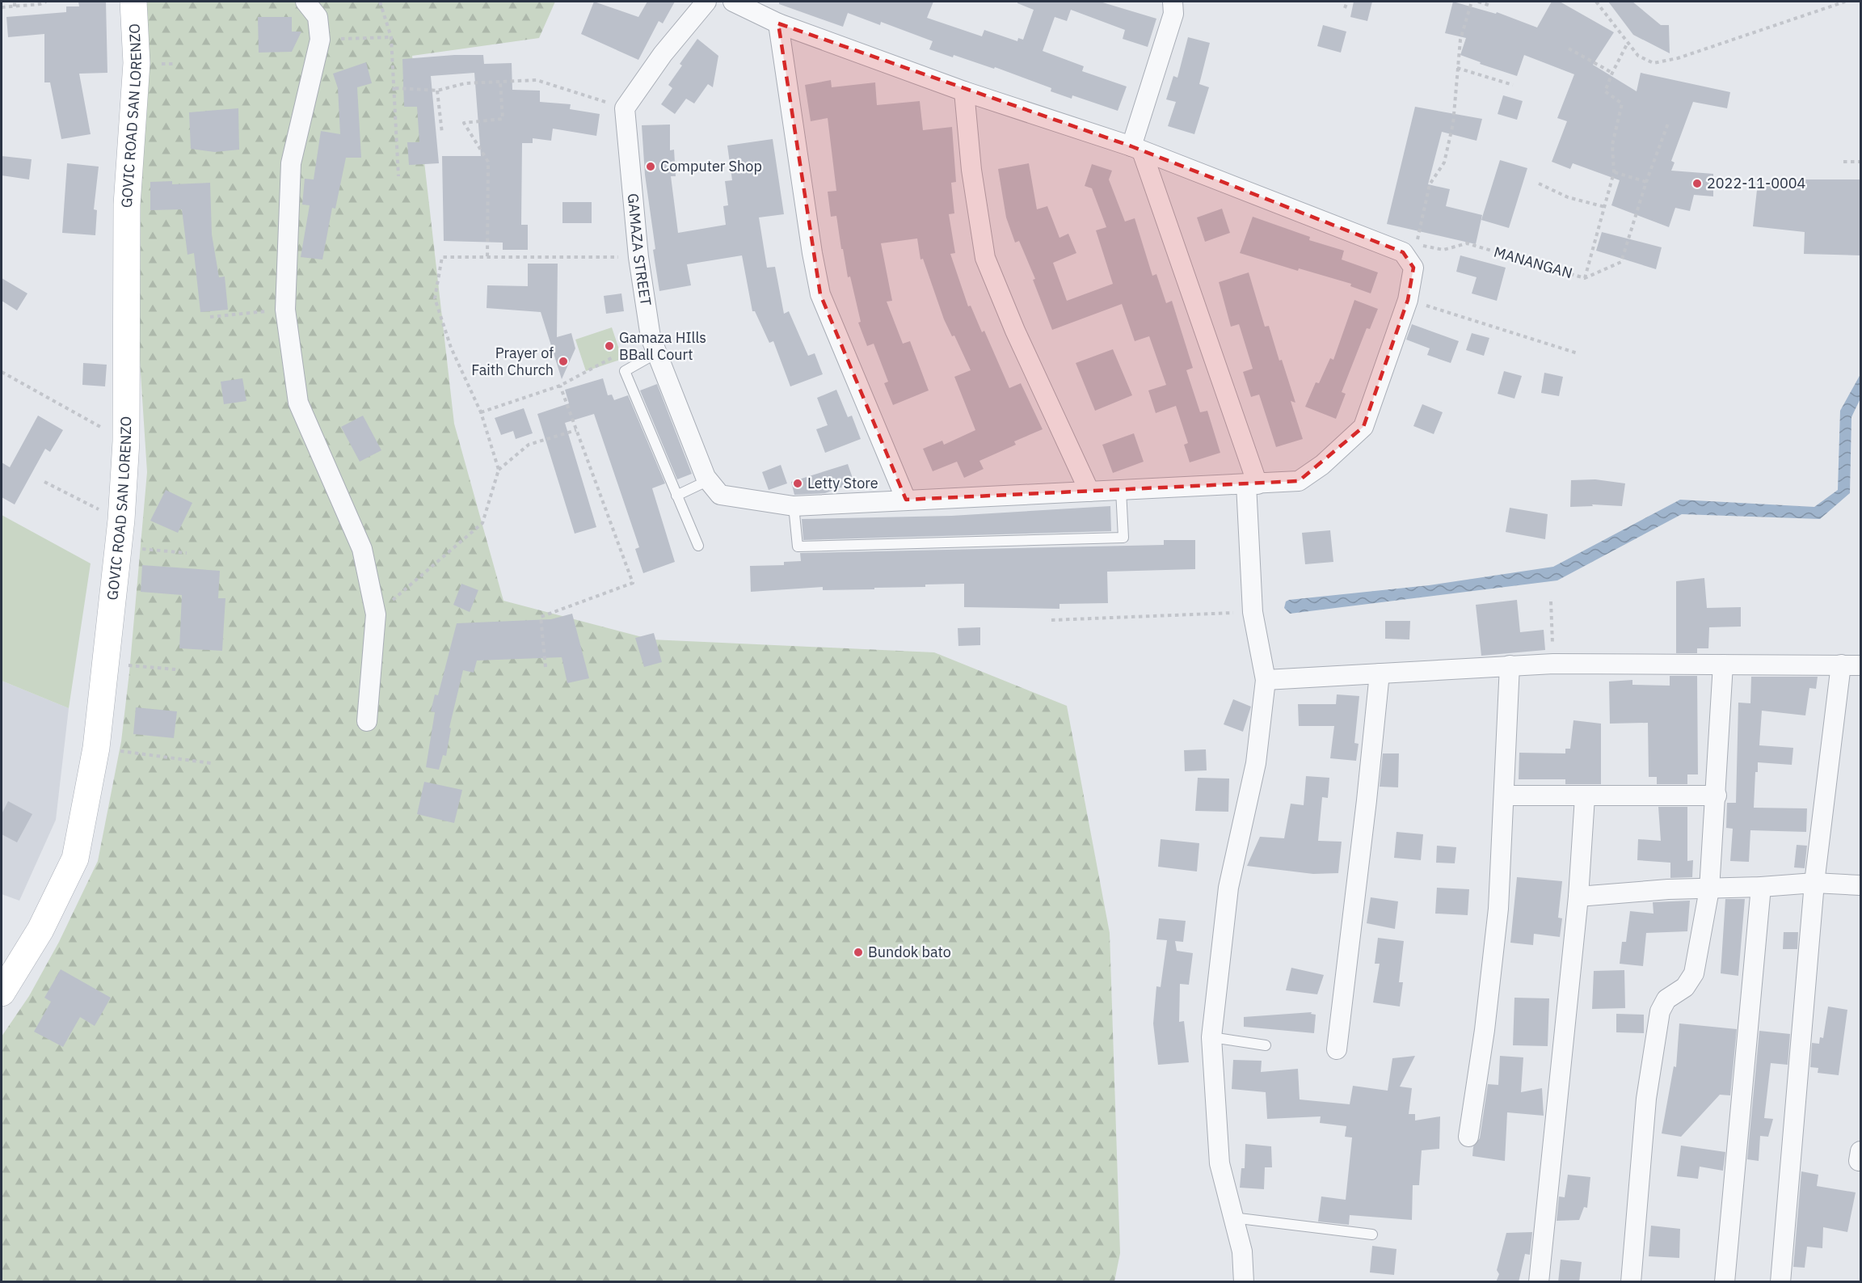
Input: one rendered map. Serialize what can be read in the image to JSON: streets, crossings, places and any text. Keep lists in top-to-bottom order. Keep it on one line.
{"streets":{"main road":["GOVIC ROAD SAN LORENZO"],"street":["GAMAZA STREET"],"path":["MANANGAN"]},"places":["Computer Shop","2022-11-0004","Gamaza HIlls BBall Court","Prayer of Faith Church","Letty Store","Bundok bato"]}
